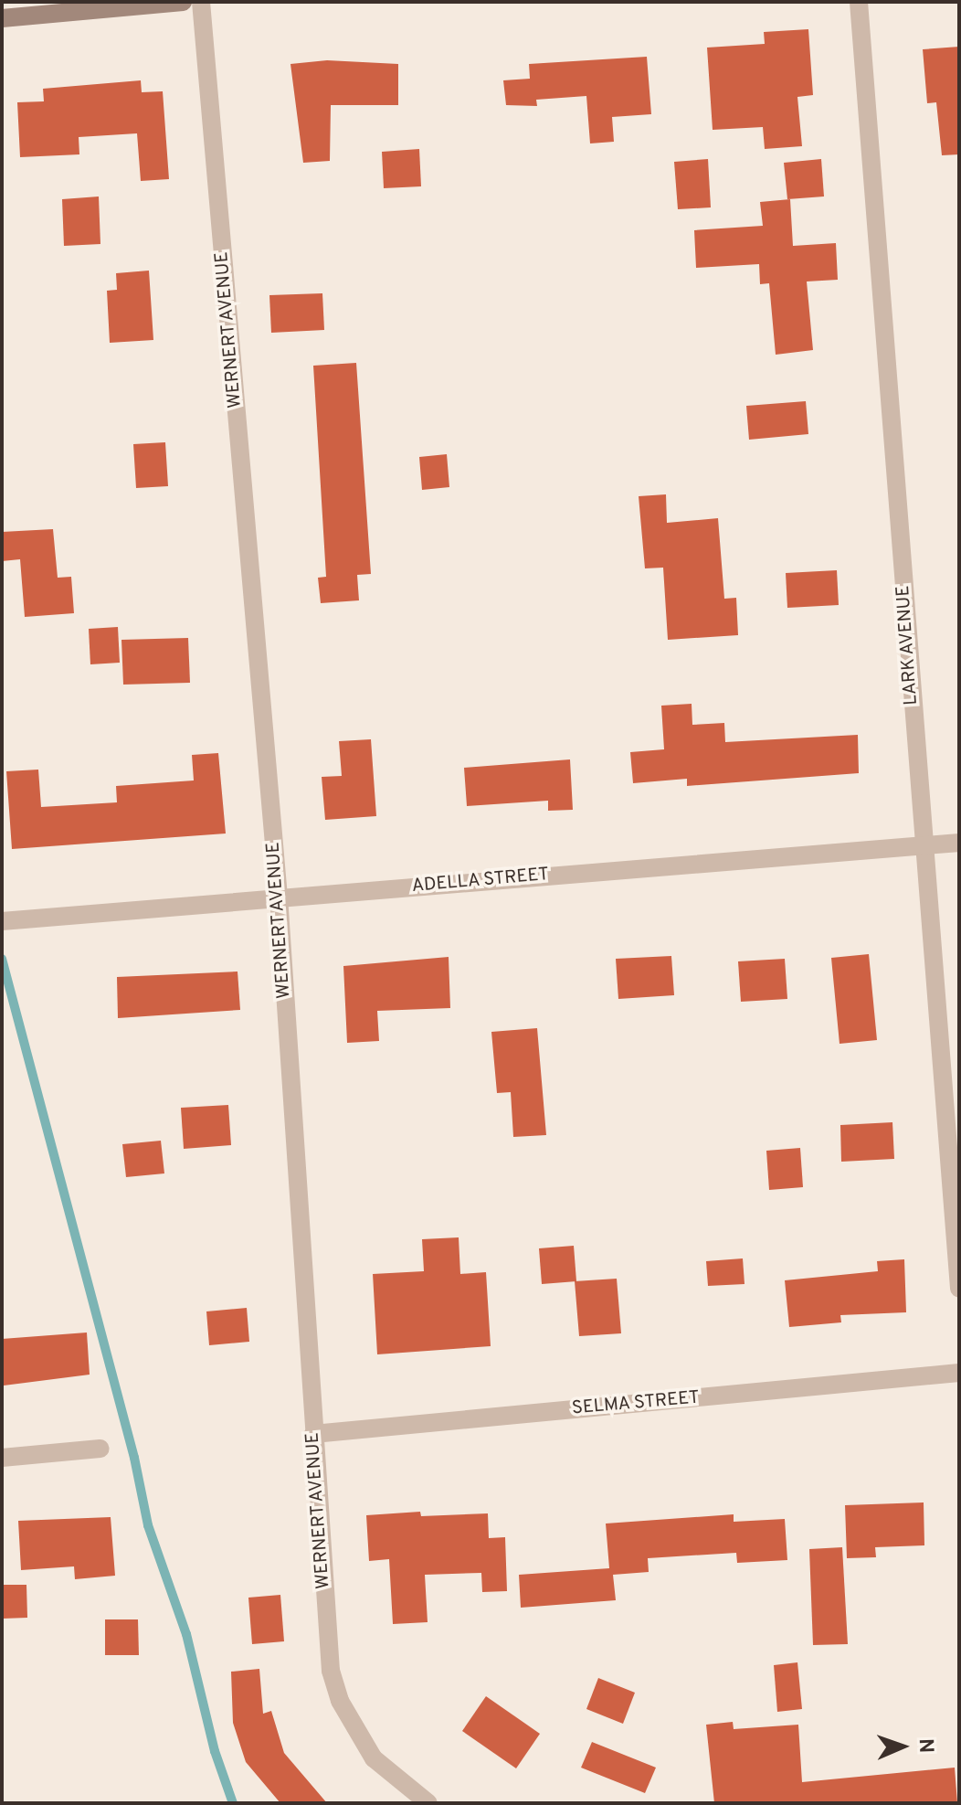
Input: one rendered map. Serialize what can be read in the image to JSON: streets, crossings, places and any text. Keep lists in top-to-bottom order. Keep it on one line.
{"streets":{"street":["WERNERT AVENUE","LARK AVENUE","ADELLA STREET","SELMA STREET"]},"crossings":[["WERNERT AVENUE","ADELLA STREET"],["WERNERT AVENUE","SELMA STREET"],["LARK AVENUE","ADELLA STREET"]],"north":"right"}
